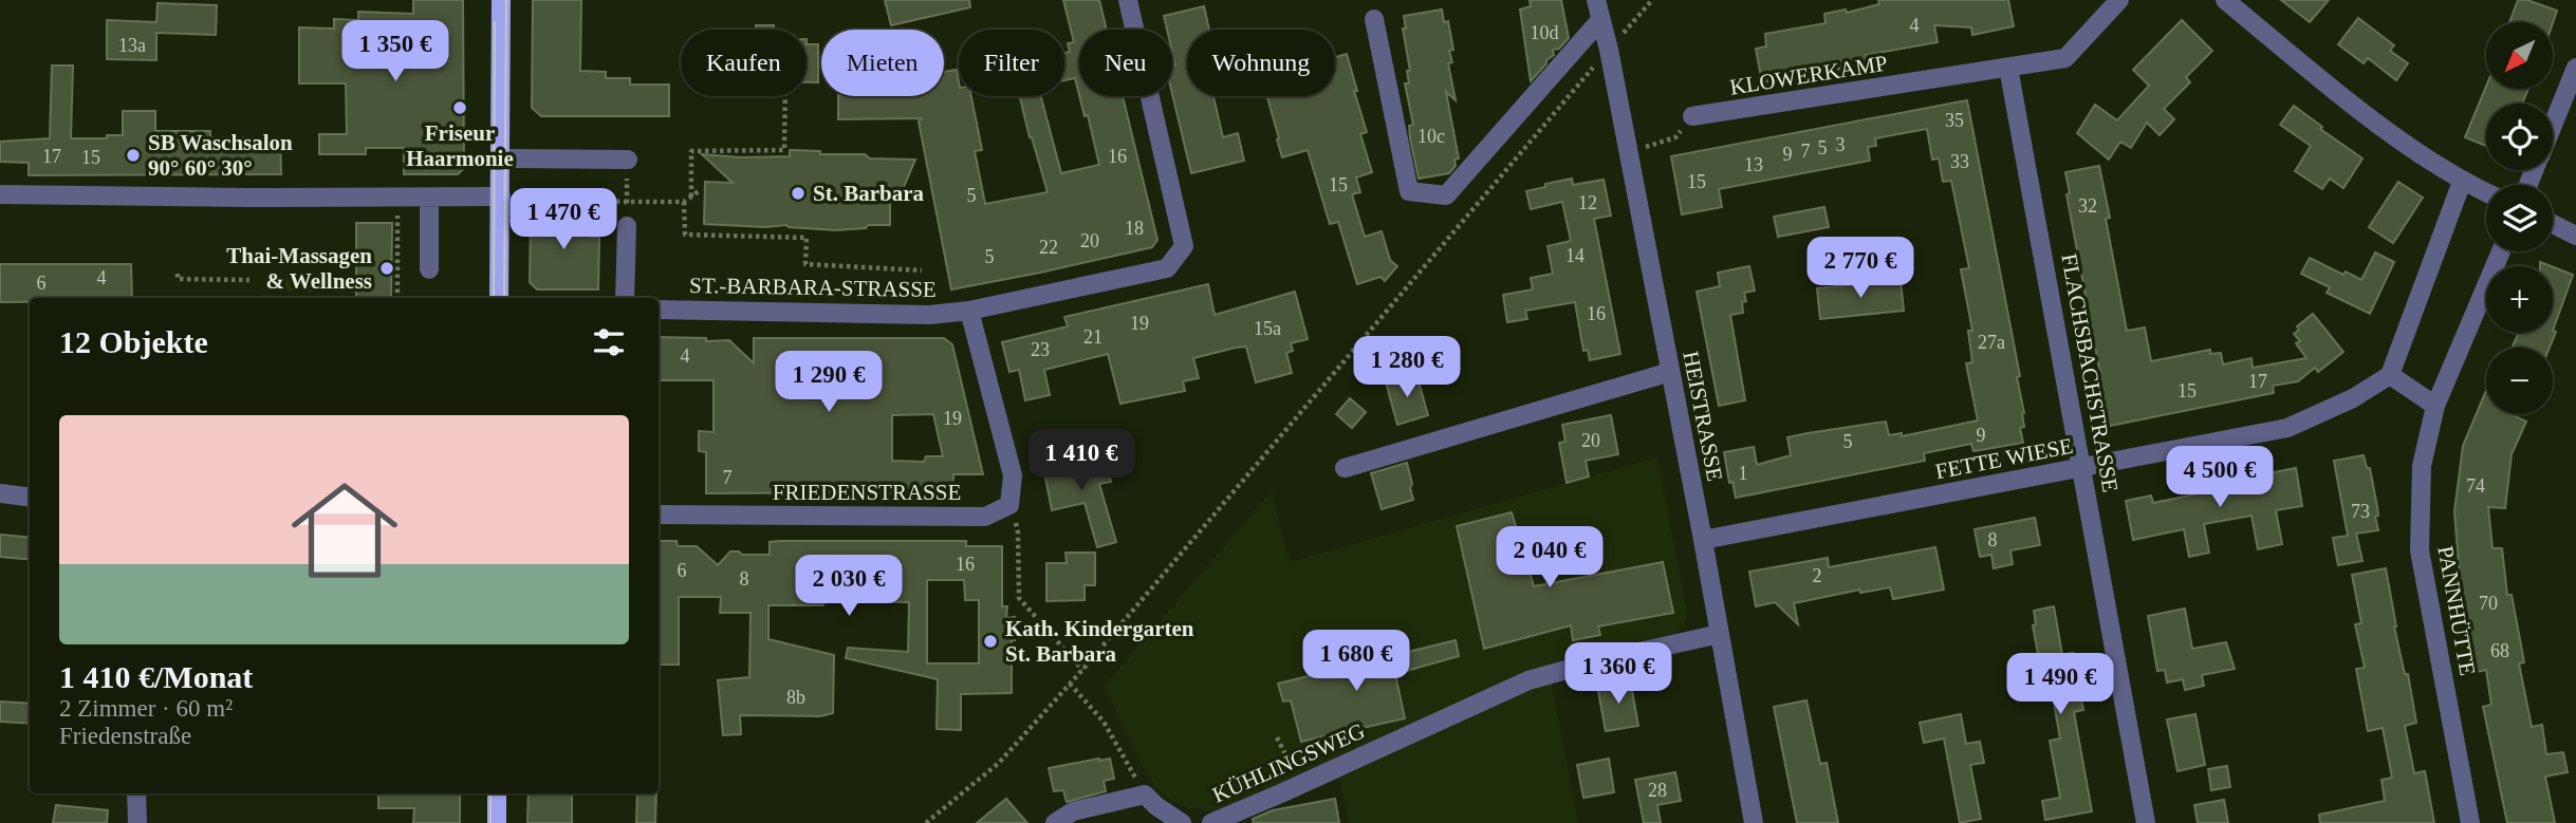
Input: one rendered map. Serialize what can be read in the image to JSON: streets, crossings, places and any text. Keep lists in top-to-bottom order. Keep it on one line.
{"streets":{"street":["KLOWERKAMP","ST.-BARBARA-STRASSE","FLACHSBACHSTRASSE","HEISTRASSE","FETTE WIESE","FRIEDENSTRASSE","PANNHÜTTE","KÜHLINGSWEG"]},"crossings":[["KLOWERKAMP","FLACHSBACHSTRASSE"],["FLACHSBACHSTRASSE","FETTE WIESE"],["HEISTRASSE","FETTE WIESE"],["HEISTRASSE","KÜHLINGSWEG"]],"places":["Friseur Haarmonie","SB Waschsalon 90° 60° 30°","St. Barbara","Thai-Massagen & Wellness","Kath. Kindergarten St. Barbara"],"house_numbers":["4","10d","13a","35","10c","3","5","7","9","17","16","15","33","13","15","15","5","12","32","18","20","22","14","5","4","6","16","19","15a","21","27a","23","4","17","15","19","9","20","5","1","7","74","73","8","16","6","2","8","70","68","8b","28"],"north":"bottom left","page":{"price":["1 350 €","1 470 €","2 770 €","1 280 €","1 290 €","1 410 €","4 500 €","2 040 €","2 030 €","1 680 €","1 360 €","1 490 €"],"map_buttons":["+","−"],"chip":["Kaufen","Mieten","Filter","Neu","Wohnung"],"heading":"12 Objekte","list":[{"name":"1 410 €/Monat","note":"2 Zimmer · 60 m² · Friedenstraße"}]}}
